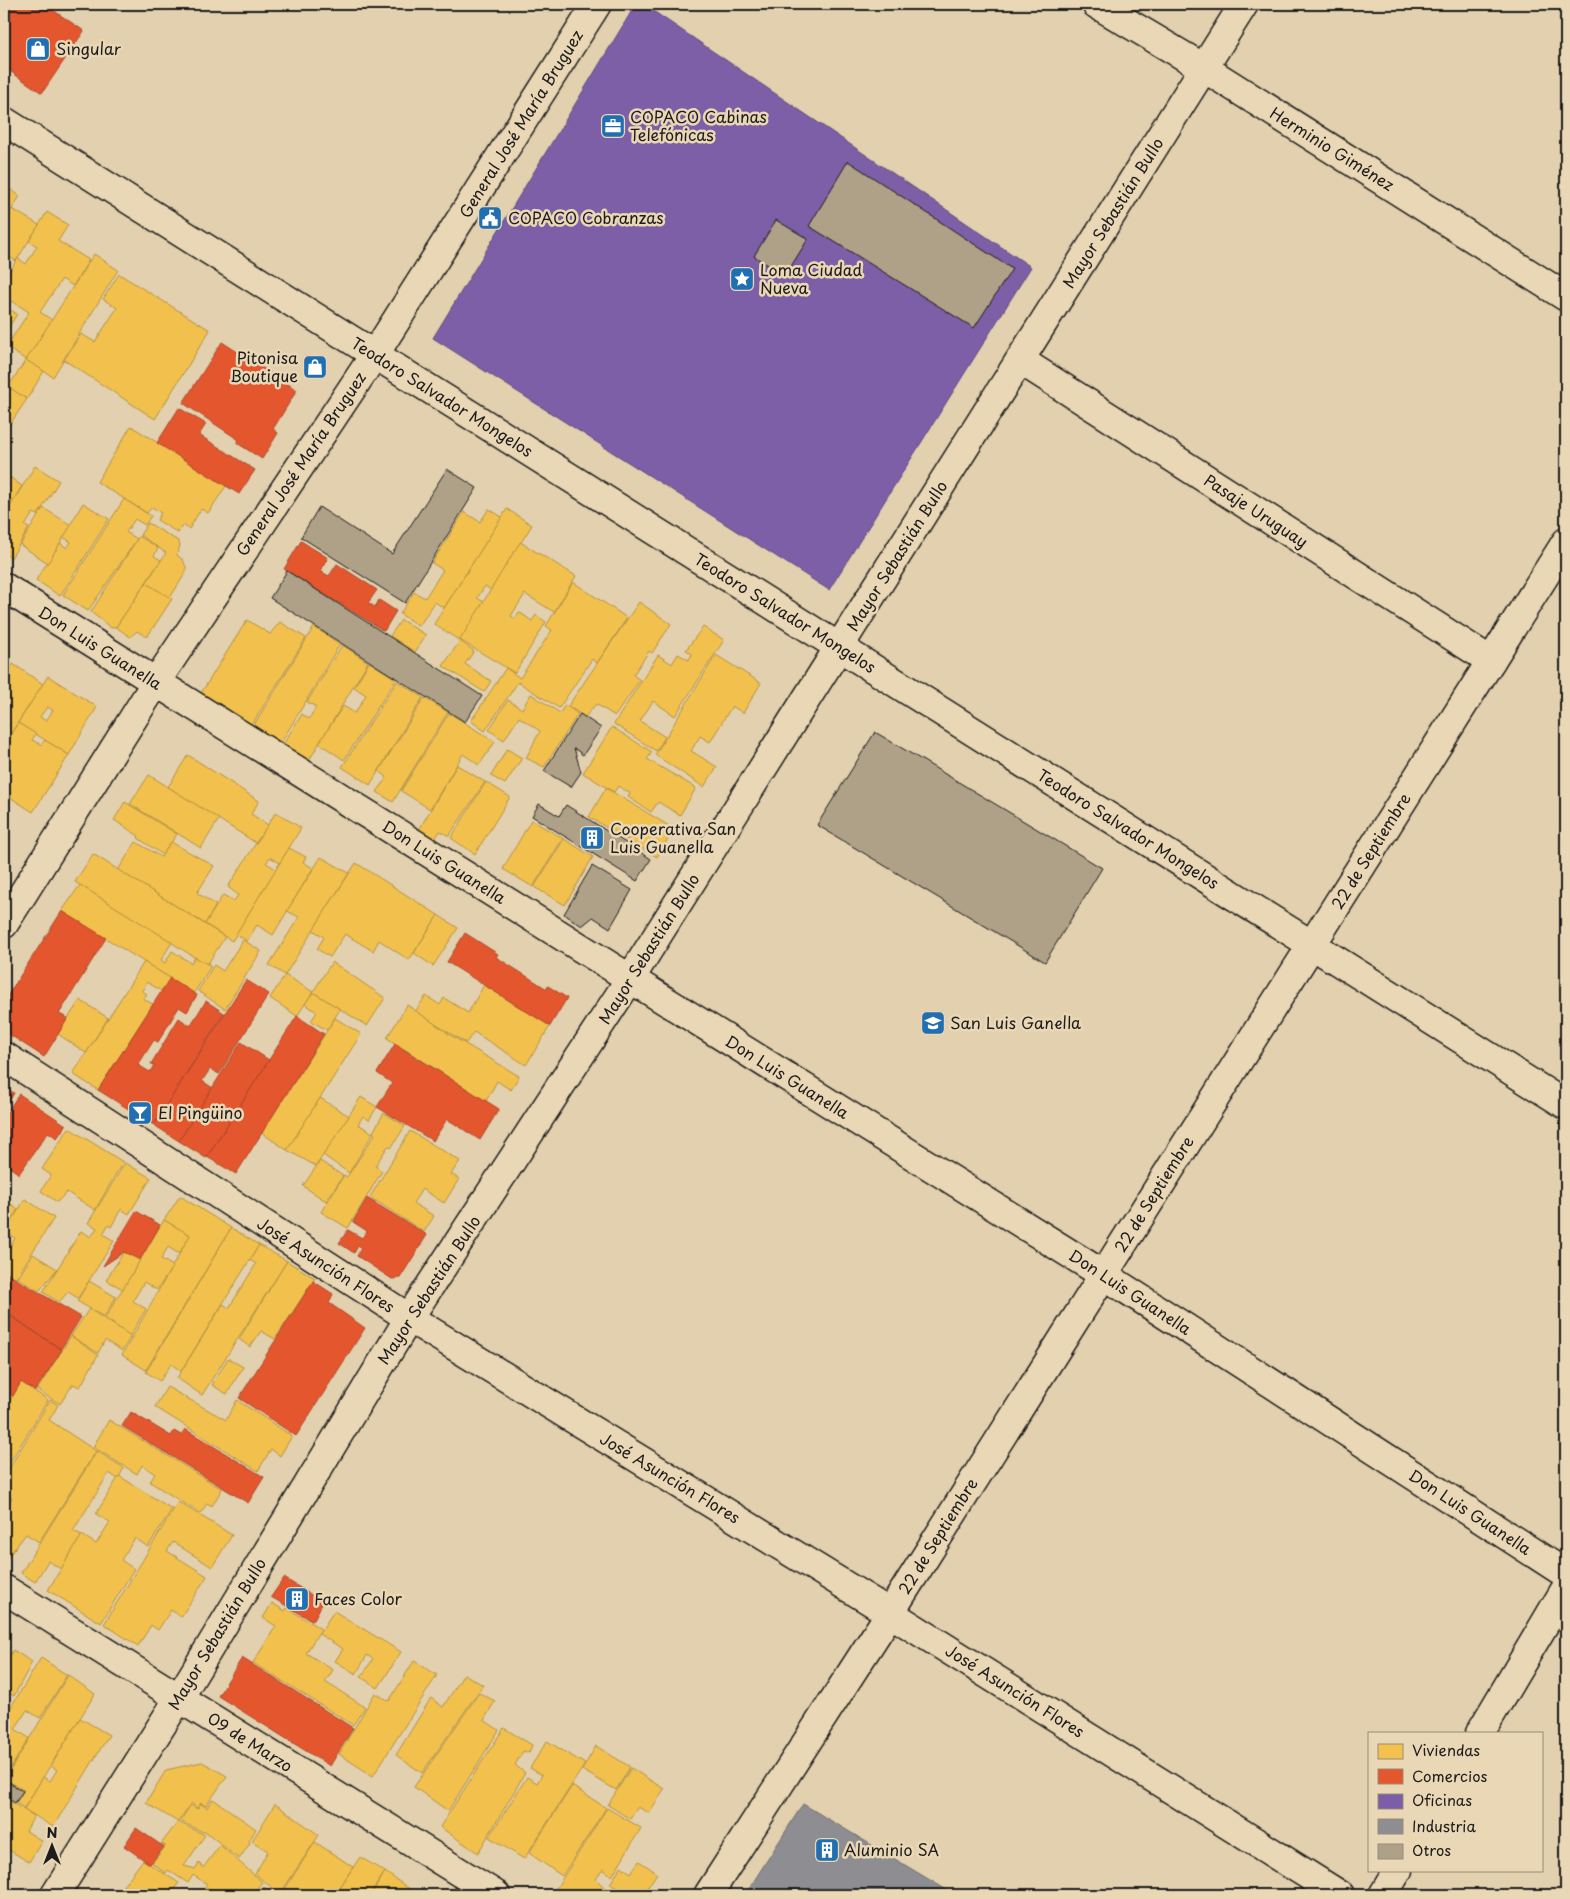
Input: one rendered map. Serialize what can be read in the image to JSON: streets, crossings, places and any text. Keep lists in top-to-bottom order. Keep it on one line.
{"streets":{"street":["General José María Bruguez","Herminio Giménez","Mayor Sebastián Bullo","Teodoro Salvador Mongelos","Pasaje Uruguay","Don Luis Guanella","22 de Septiembre","José Asunción Flores","09 de Marzo"]},"crossings":[["General José María Bruguez","Teodoro Salvador Mongelos"],["General José María Bruguez","Don Luis Guanella"],["Herminio Giménez","Mayor Sebastián Bullo"],["Mayor Sebastián Bullo","Teodoro Salvador Mongelos"],["Mayor Sebastián Bullo","Pasaje Uruguay"],["Mayor Sebastián Bullo","Don Luis Guanella"],["Mayor Sebastián Bullo","José Asunción Flores"],["Mayor Sebastián Bullo","09 de Marzo"],["Teodoro Salvador Mongelos","22 de Septiembre"],["Pasaje Uruguay","22 de Septiembre"],["Don Luis Guanella","22 de Septiembre"],["22 de Septiembre","José Asunción Flores"]],"places":{"shop":["Singular","Pitonisa Boutique"],"office":["COPACO Cabinas Telefónicas"],"public building":["COPACO Cobranzas"],"place":["Loma Ciudad Nueva"],"building":["Cooperativa San Luis Guanella","Faces Color","Aluminio SA"],"school or university":["San Luis Ganella"],"bar":["El Pingüino"]},"legend":["Viviendas","Comercios","Oficinas","Industria","Otros"],"north":"top"}
